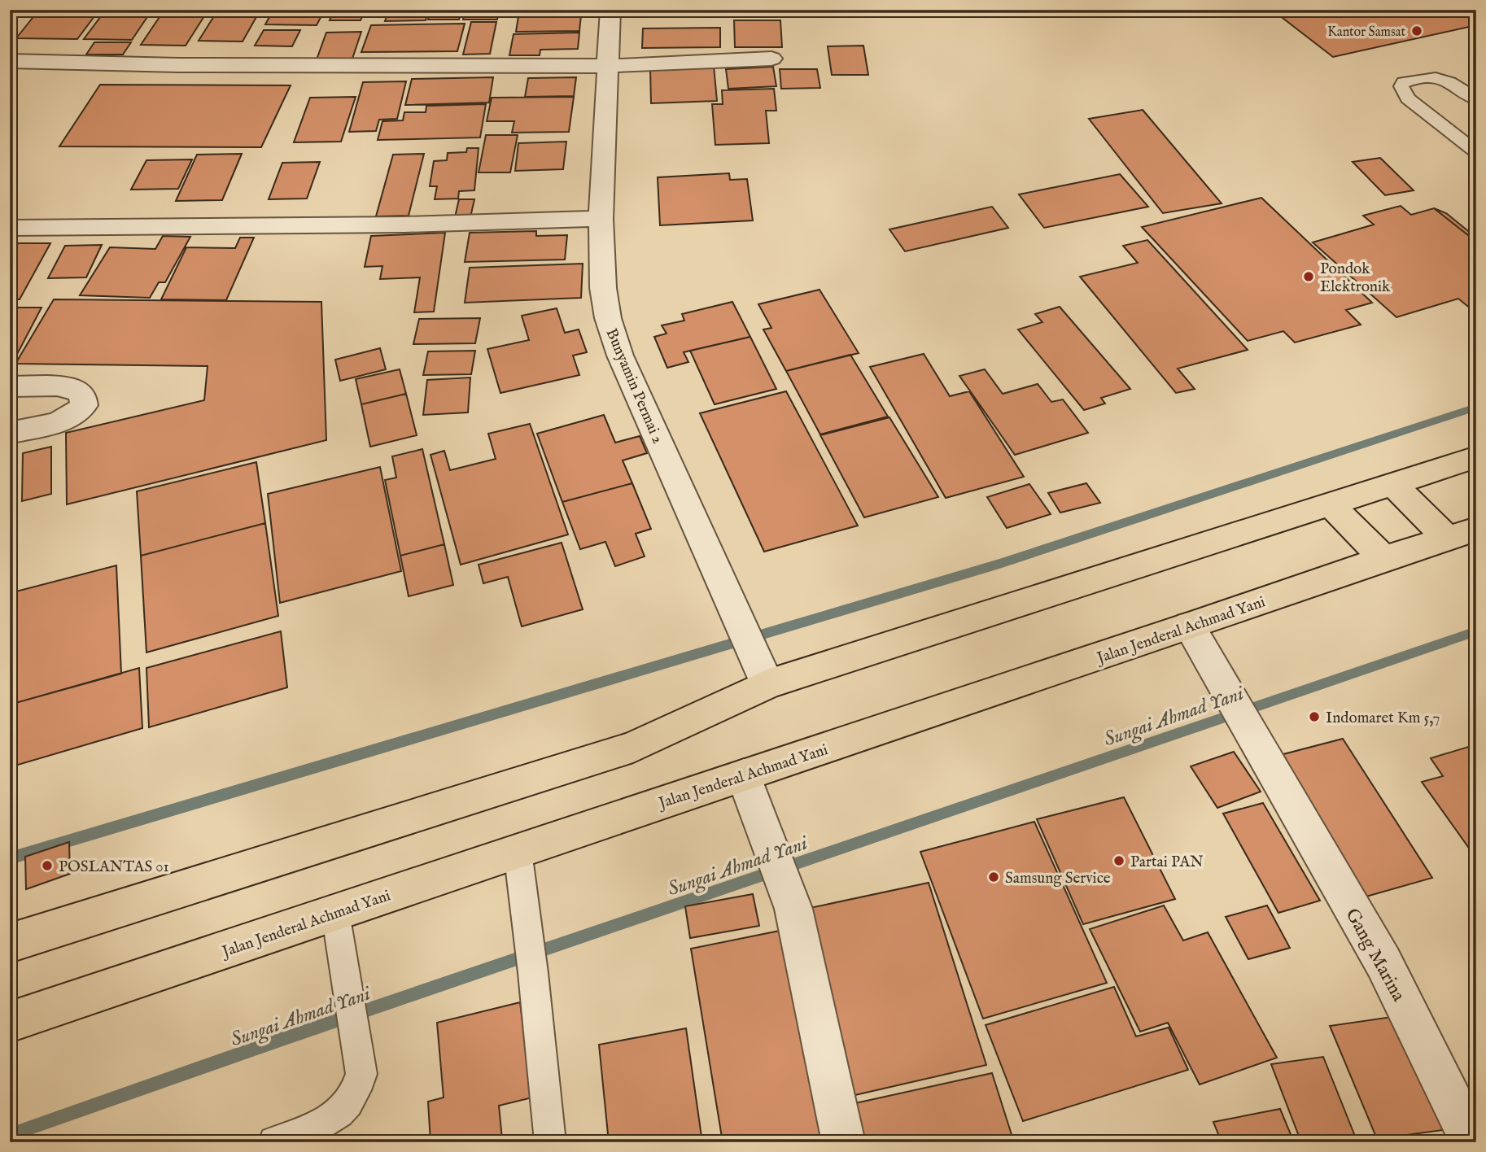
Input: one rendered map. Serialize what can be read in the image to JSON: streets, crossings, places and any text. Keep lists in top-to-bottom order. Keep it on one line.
{"streets":{"highway":["Jalan Jenderal Achmad Yani"],"street":["Bunyamin Permai 2","Gang Marina"]},"crossings":[["Jalan Jenderal Achmad Yani","Gang Marina"]],"water":["Sungai Ahmad Yani"],"places":["Kantor Samsat","Pondok Elektronik","Indomaret Km 5,7","Partai PAN","POSLANTAS 01","Samsung Service"]}
